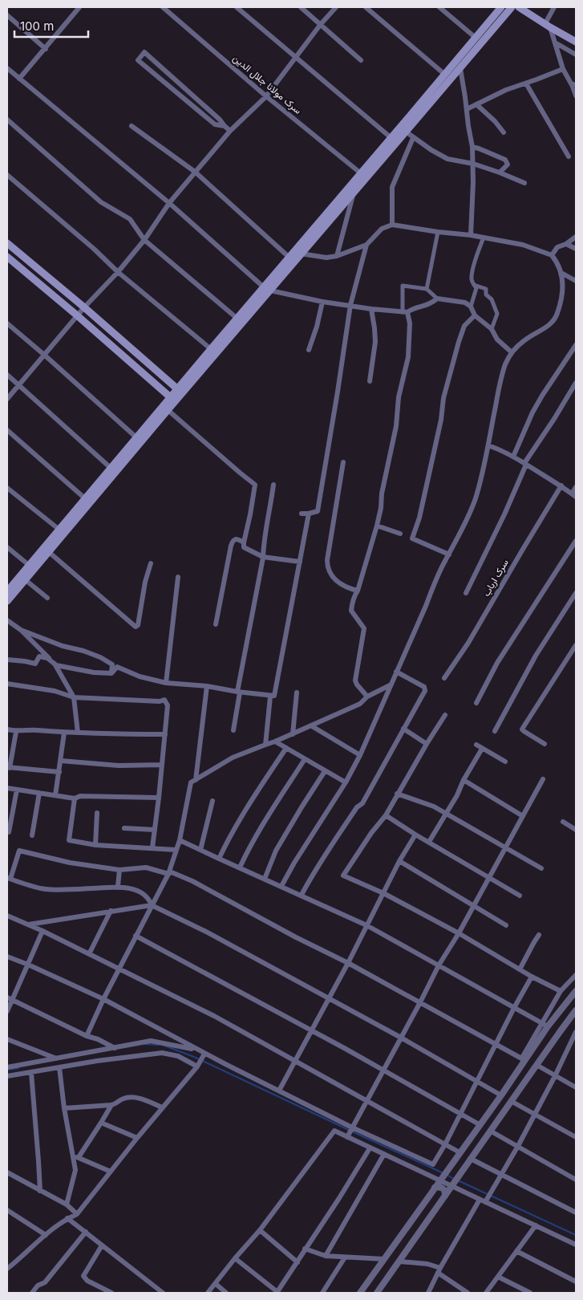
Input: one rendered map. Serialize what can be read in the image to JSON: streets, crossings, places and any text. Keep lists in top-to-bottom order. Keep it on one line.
{"streets":{"street":["سرک مولانا جلال الدین","سرک ارباب"]},"scale_bar":"100 m"}
